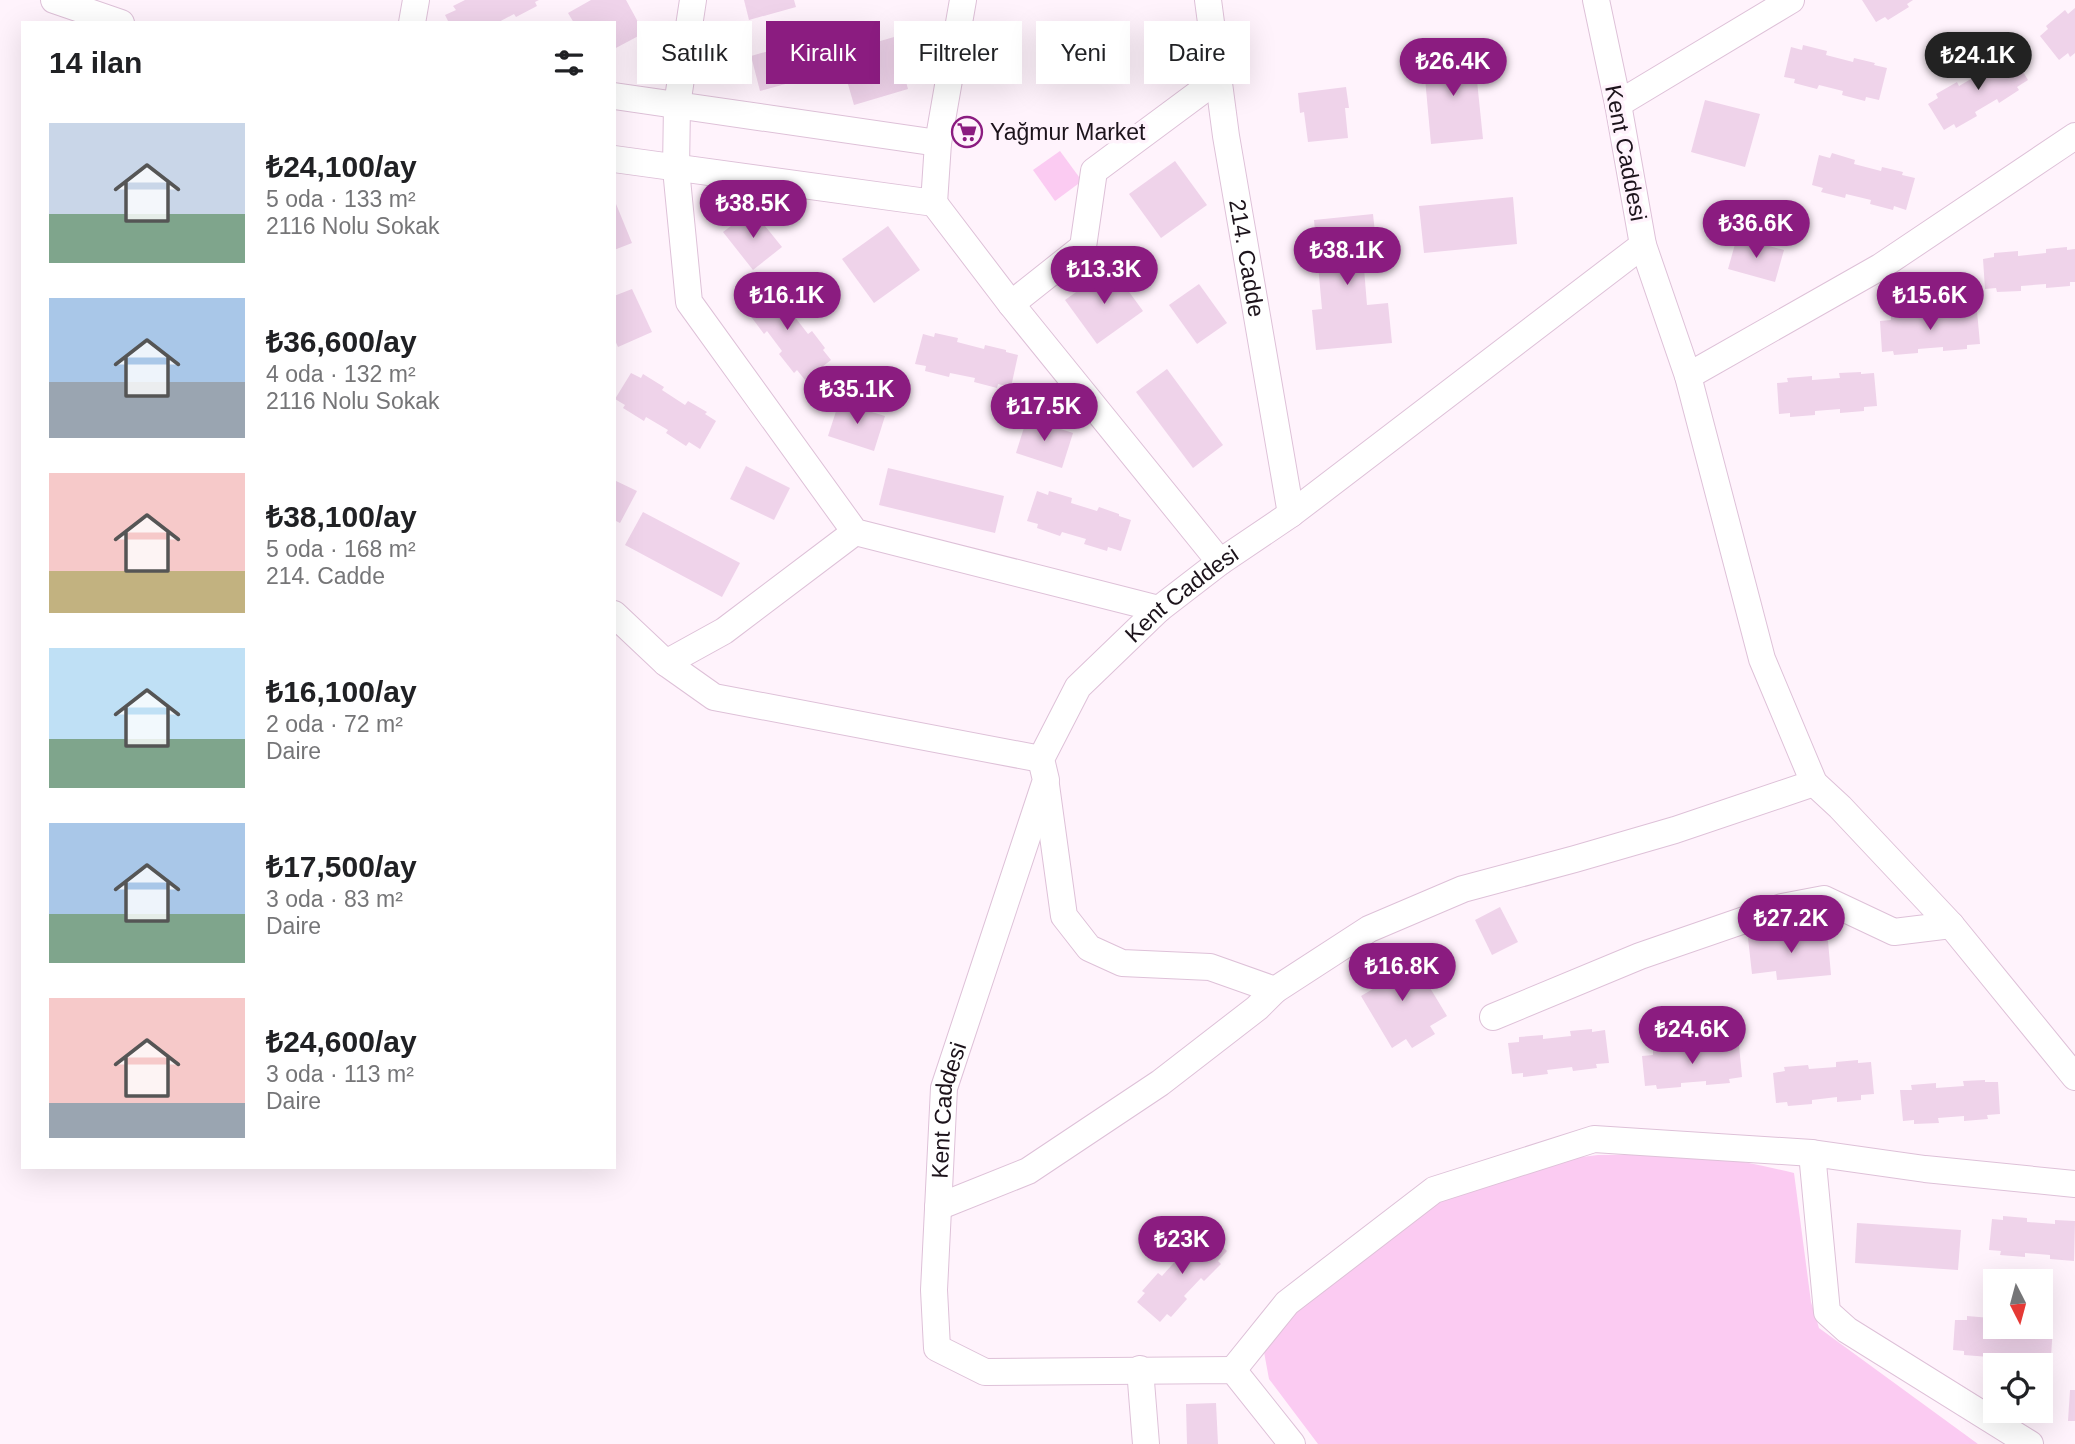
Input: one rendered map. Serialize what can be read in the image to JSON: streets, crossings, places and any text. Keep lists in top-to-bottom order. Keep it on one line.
{"streets":{"street":["Kent Caddesi","214. Cadde"]},"crossings":[["Kent Caddesi","214. Cadde"]],"places":{"supermarket":["Yağmur Market"]},"north":"bottom","page":{"chip":["Satılık","Kiralık","Filtreler","Yeni","Daire"],"heading":"14 ilan","price":["₺24.1K","₺26.4K","₺38.5K","₺36.6K","₺38.1K","₺13.3K","₺16.1K","₺15.6K","₺35.1K","₺17.5K","₺27.2K","₺16.8K","₺24.6K","₺23K"],"list":[{"name":"₺24,100/ay","note":"5 oda · 133 m² · 2116 Nolu Sokak"},{"name":"₺36,600/ay","note":"4 oda · 132 m² · 2116 Nolu Sokak"},{"name":"₺38,100/ay","note":"5 oda · 168 m² · 214. Cadde"},{"name":"₺16,100/ay","note":"2 oda · 72 m² · Daire"},{"name":"₺17,500/ay","note":"3 oda · 83 m² · Daire"},{"name":"₺24,600/ay","note":"3 oda · 113 m² · Daire"}]}}
